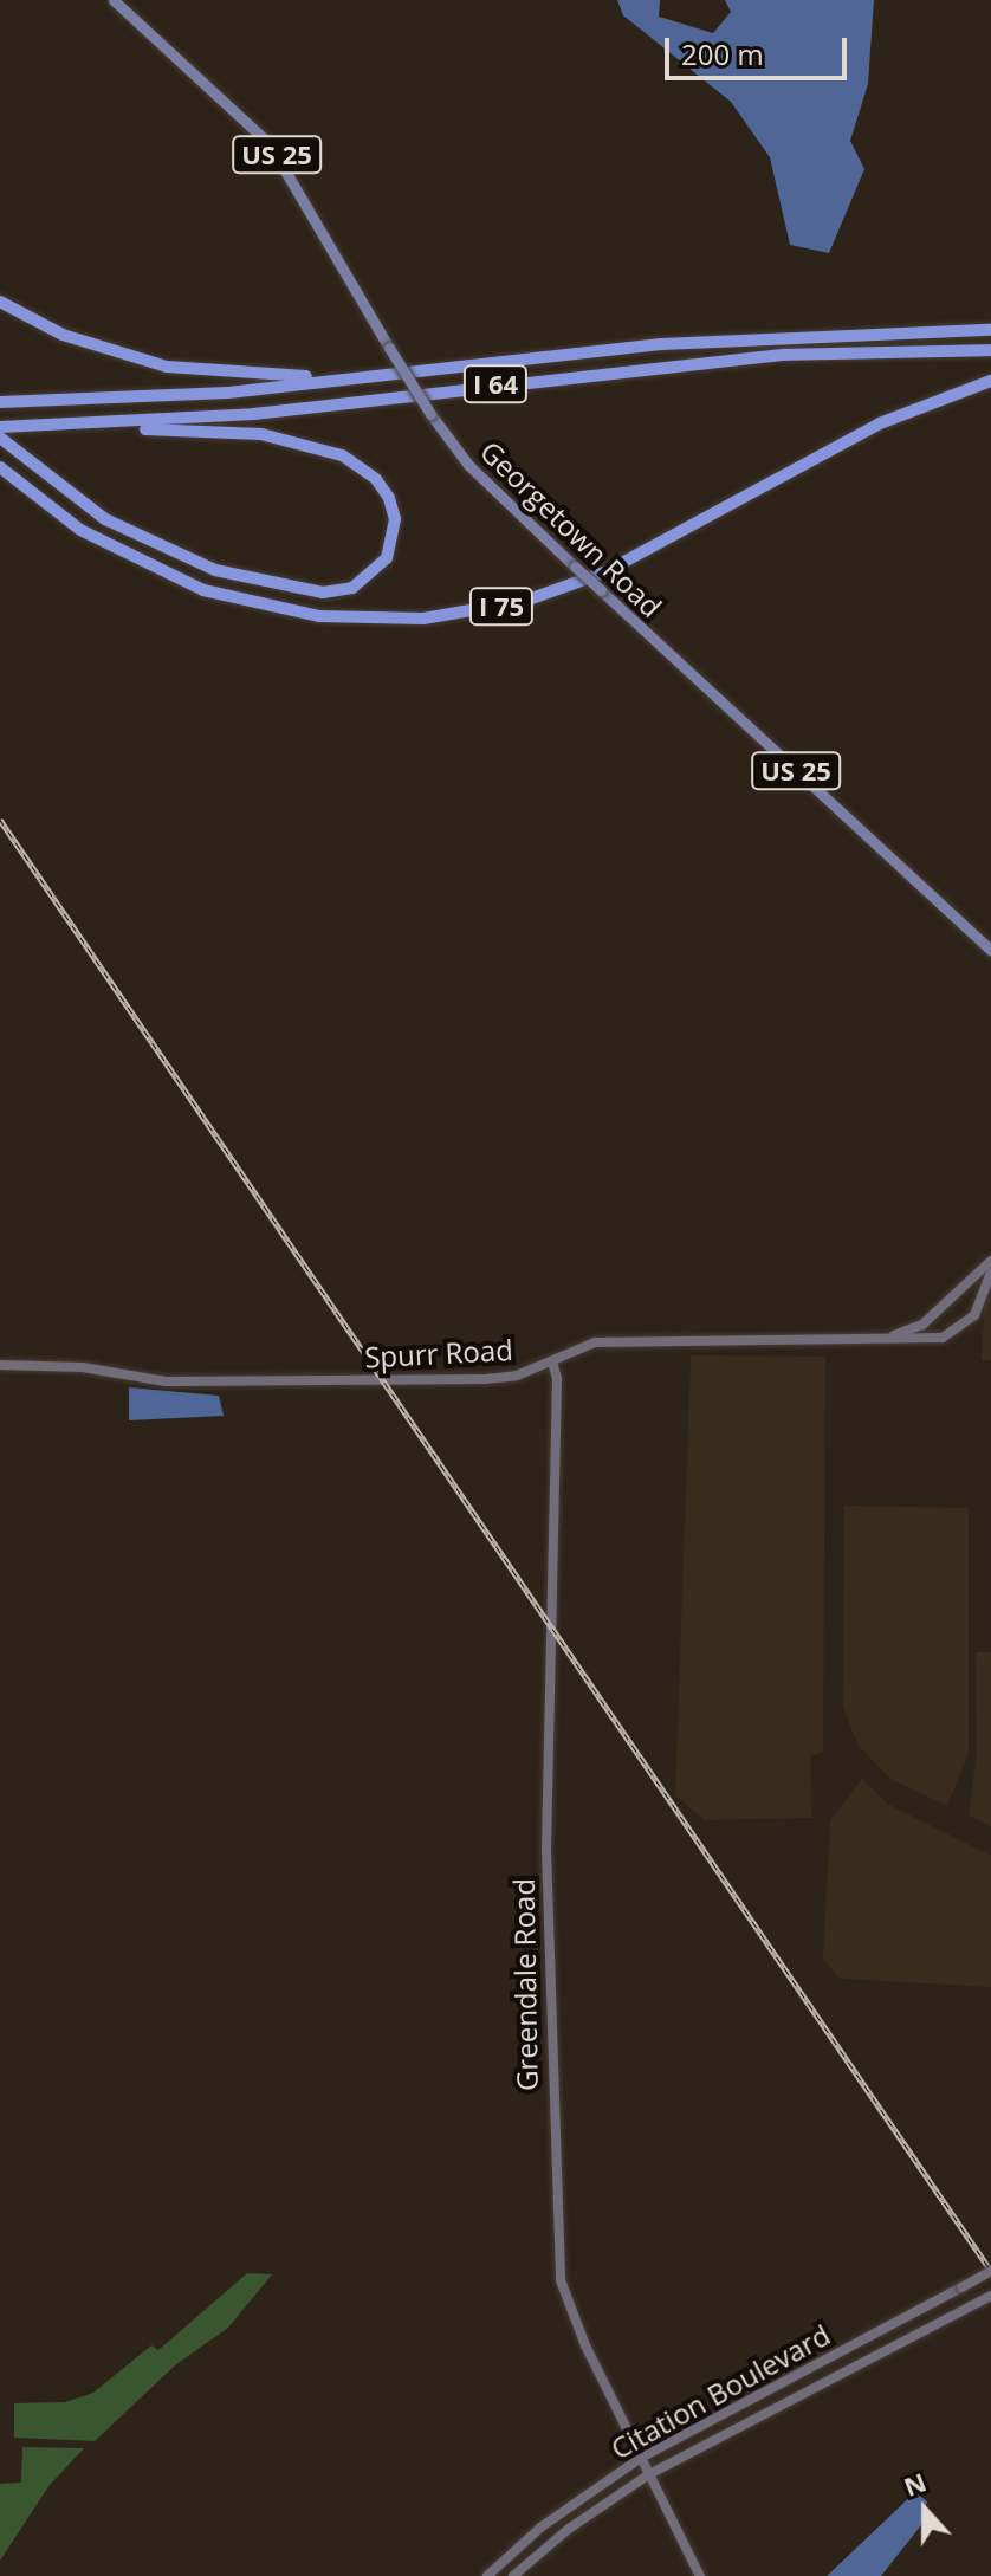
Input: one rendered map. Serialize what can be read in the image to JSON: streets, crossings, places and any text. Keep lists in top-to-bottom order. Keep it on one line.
{"streets":{"highway":["I 64","I 75"],"main road":["US 25","Georgetown Road"],"street":["Spurr Road","Greendale Road","Citation Boulevard"]},"crossings":[["Spurr Road","Greendale Road"],["Greendale Road","Citation Boulevard"]],"scale_bar":"200 m","north":"top"}
